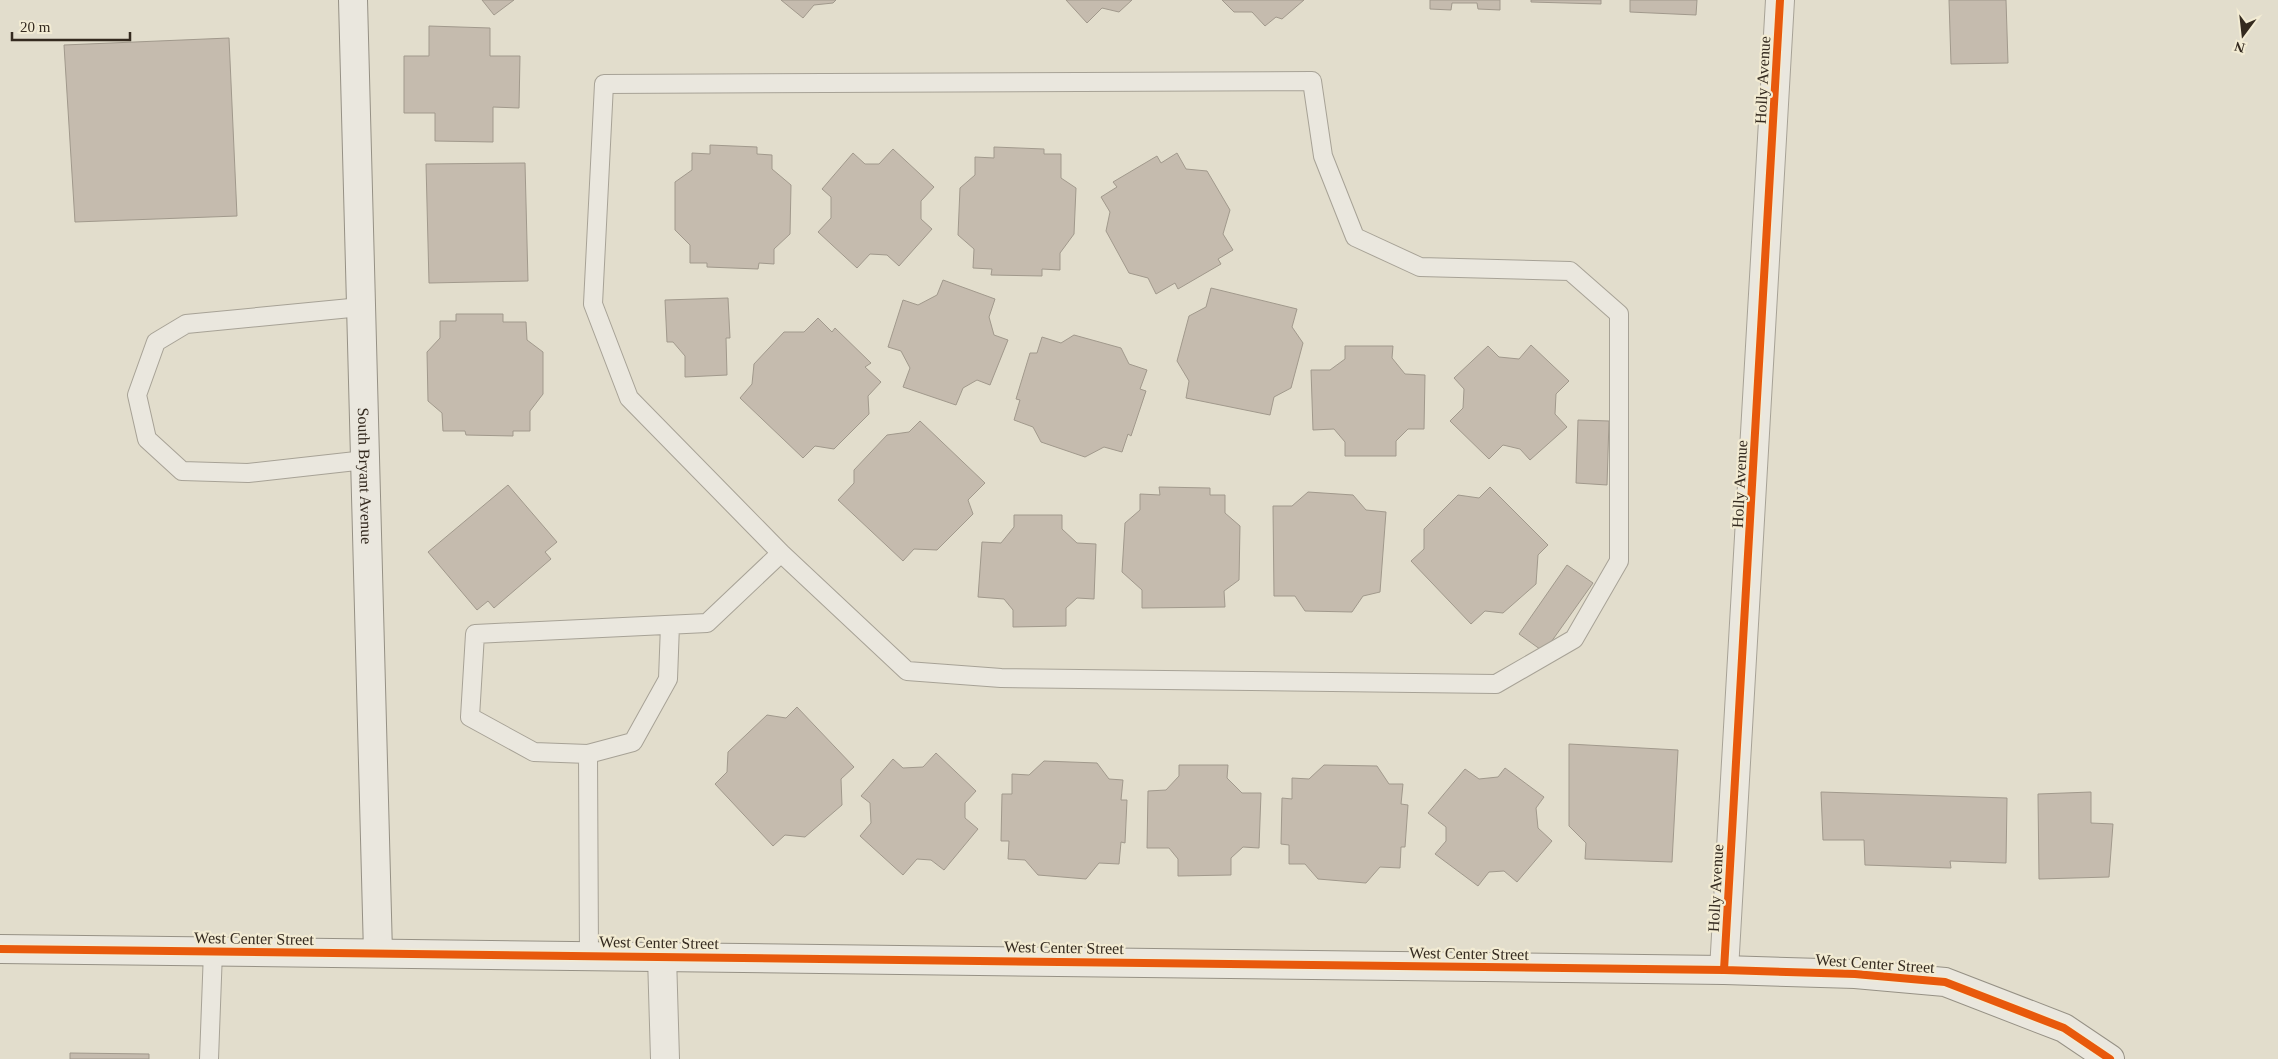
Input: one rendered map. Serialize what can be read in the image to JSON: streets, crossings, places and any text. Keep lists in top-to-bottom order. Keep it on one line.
{"streets":{"street":["Holly Avenue","South Bryant Avenue","West Center Street"]},"crossings":[["Holly Avenue","West Center Street"],["South Bryant Avenue","West Center Street"]],"scale_bar":"20 m","north":"bottom"}
